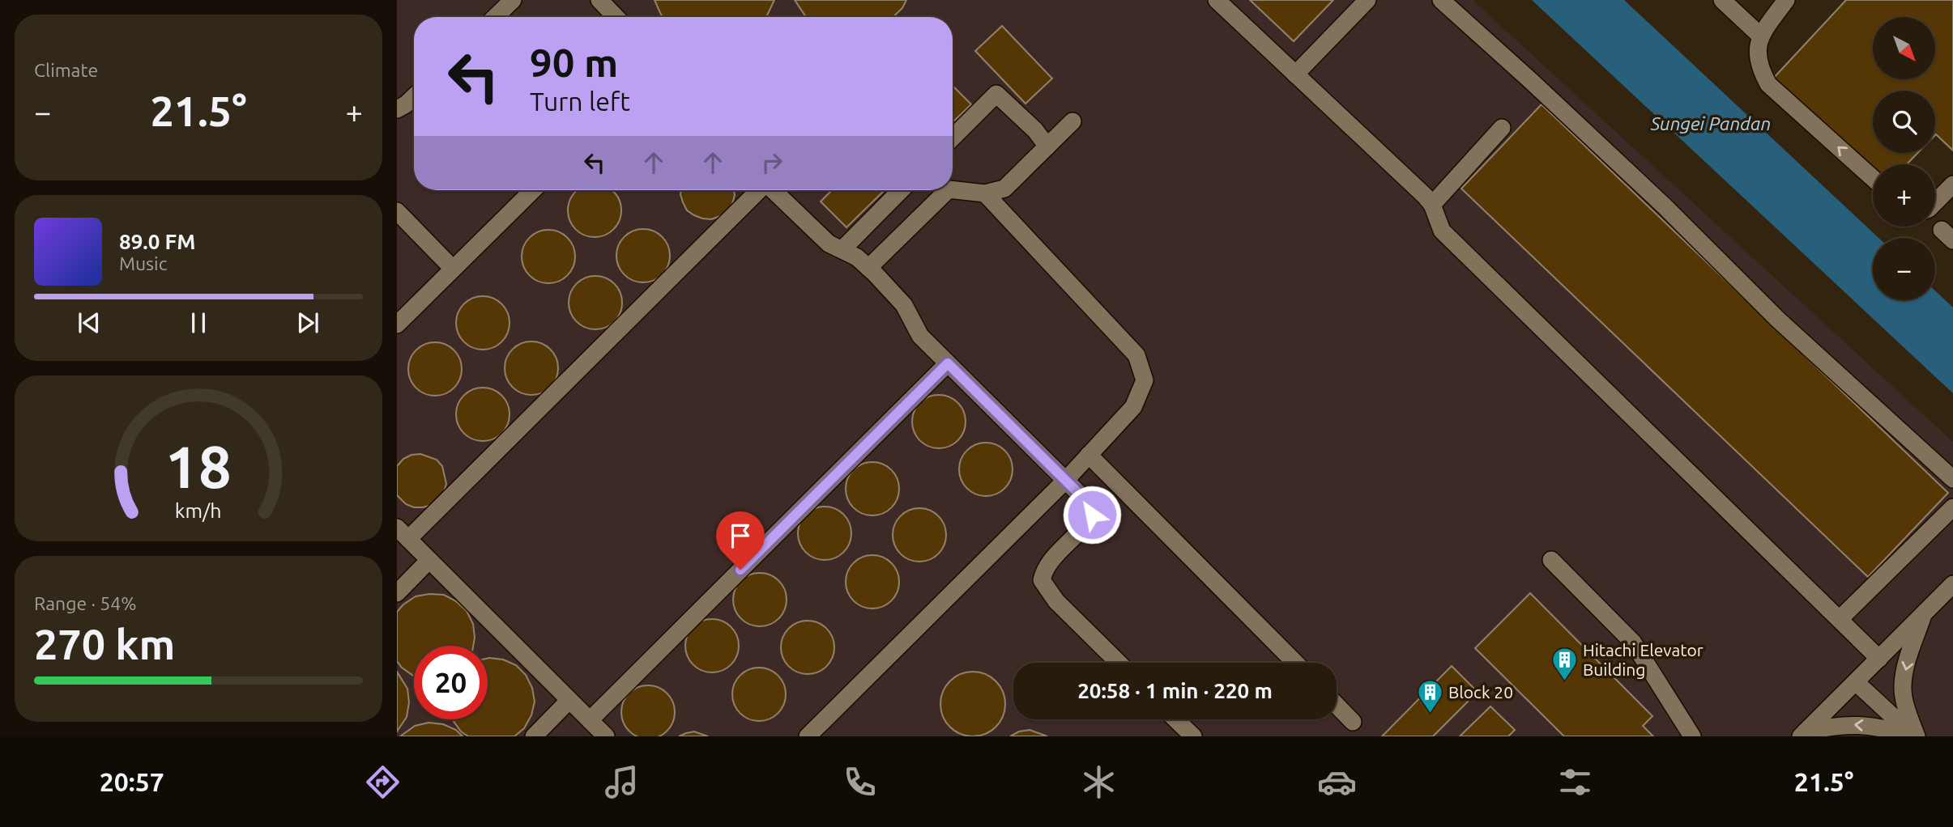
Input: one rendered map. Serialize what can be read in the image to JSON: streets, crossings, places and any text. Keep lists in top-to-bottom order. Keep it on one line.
{"water":["Sungei Pandan"],"places":{"building":["Hitachi Elevator Building","Block 20"]},"north":"bottom right","page":{"tile":["Climate",["Range · 54%","270 km"]],"map_buttons":["+","−"],"turn":["90 m","Turn left"],"heat":["−","21.5°","+"],"song":["89.0 FM","Music"],"limit":"20","trip":"20:58 · 1 min · 220 m","tabs":["20:57","21.5°"],"gauge":["18","km/h"]}}
